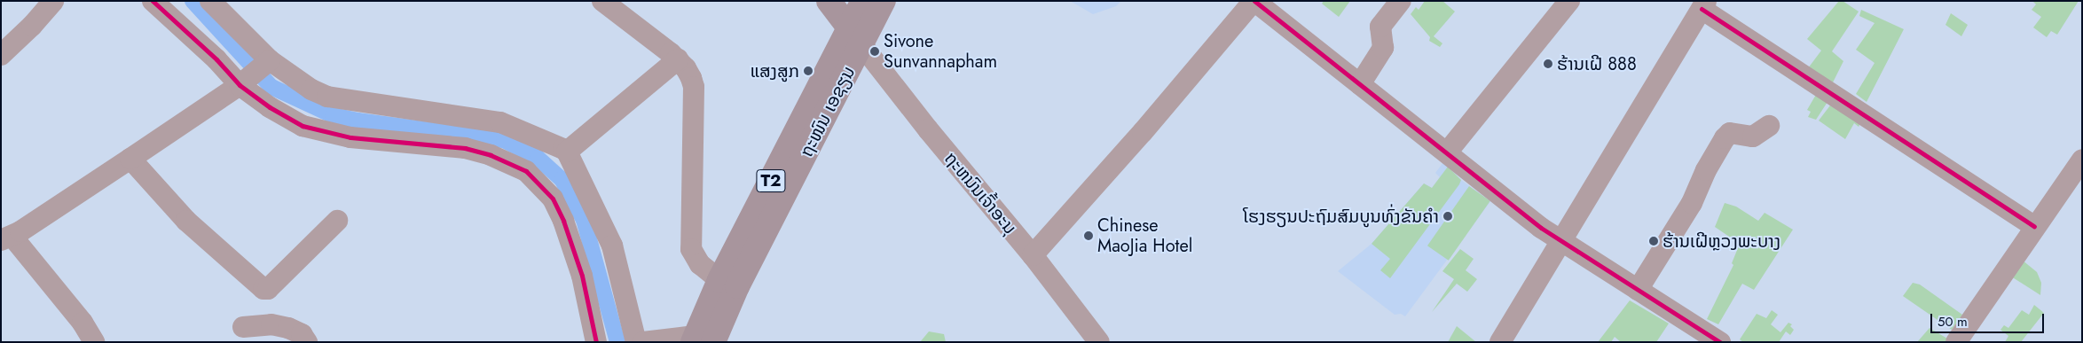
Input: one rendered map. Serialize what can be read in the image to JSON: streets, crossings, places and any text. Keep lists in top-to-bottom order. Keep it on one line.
{"streets":{"main road":["ຖະໜົນ ເອຊຽນ","T2"],"street":["ຖະຫນົນເຈົ້າອະນຸ"]},"crossings":[["ຖະໜົນ ເອຊຽນ","ຖະຫນົນເຈົ້າອະນຸ"]],"places":["Sivone Sunvannapham","ຮ້ານເຝີ 888","ແສງສູກ","ໂຮງຮຽນປະຖົມສົມບູນທົ່ງຂັນຄຳ","Chinese MaoJia Hotel","ຮ້ານເຝີຫຼວງພະບາງ"],"scale_bar":"50 m"}
